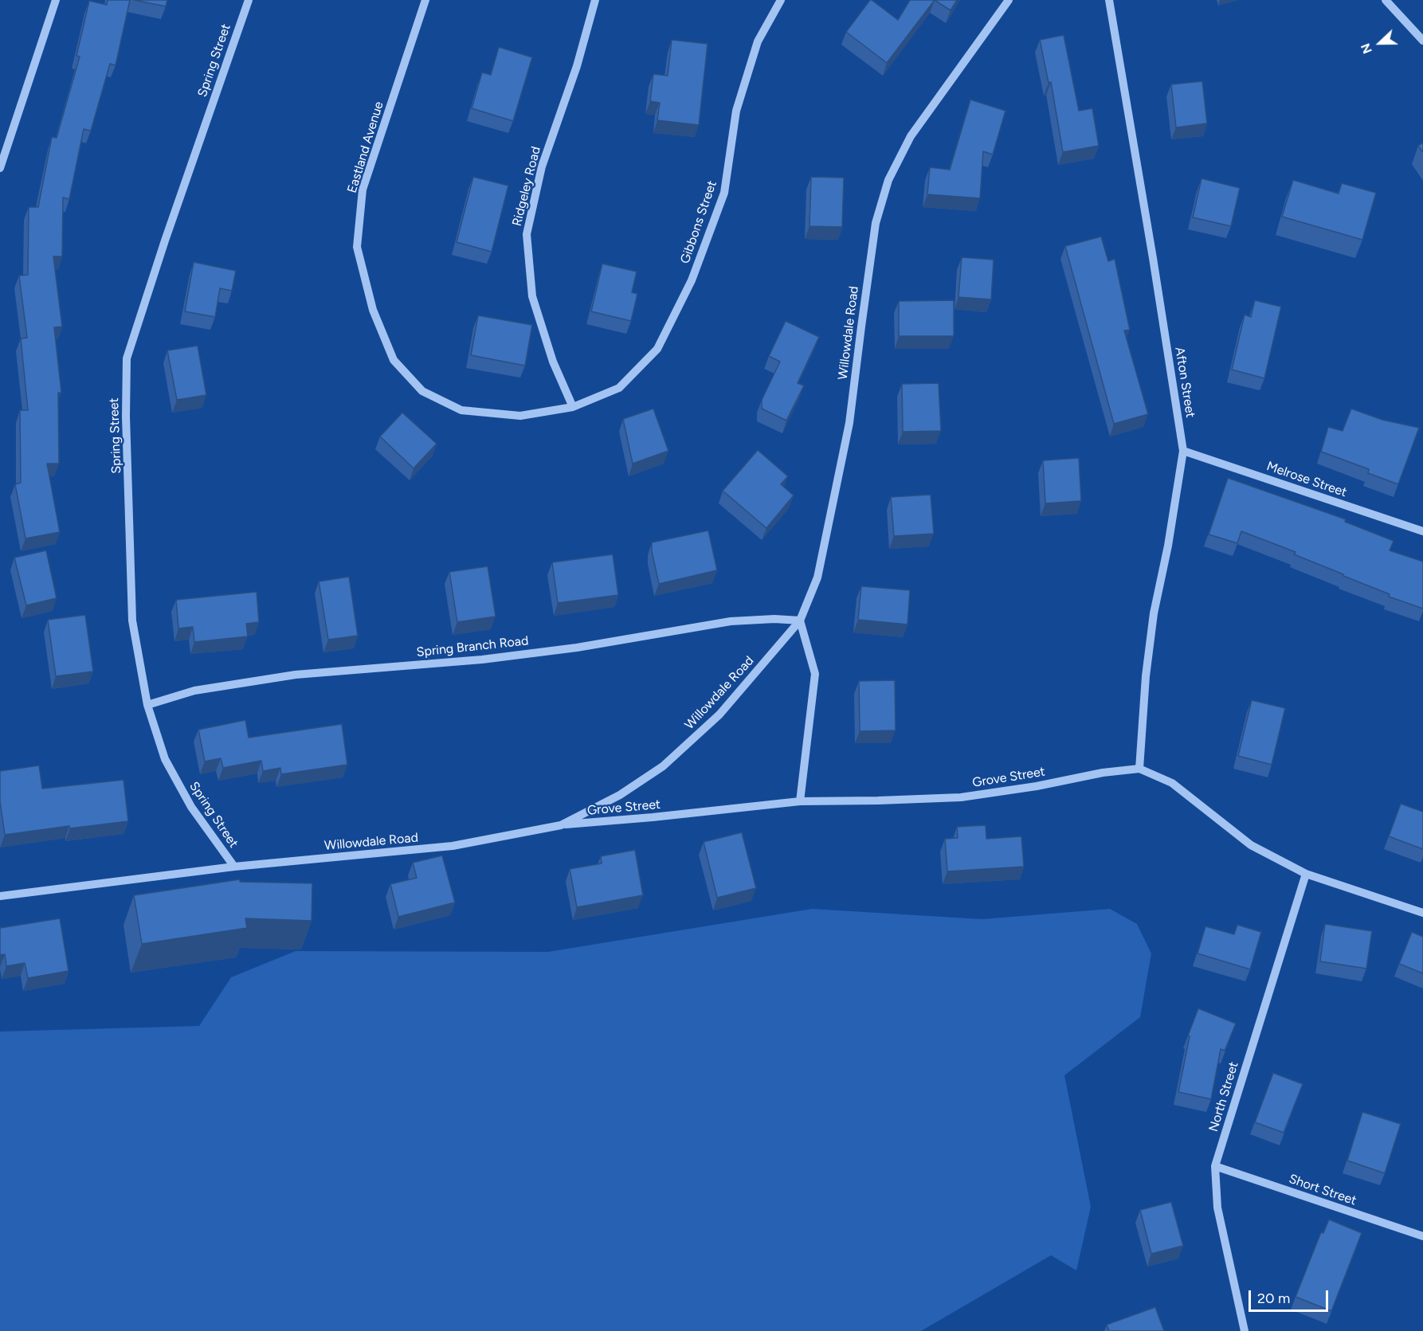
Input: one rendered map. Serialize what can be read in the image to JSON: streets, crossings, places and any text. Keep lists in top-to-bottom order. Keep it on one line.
{"streets":{"street":["Spring Street","Eastland Avenue","Ridgeley Road","Gibbons Street","Willowdale Road","Afton Street","Melrose Street","Spring Branch Road","Grove Street","North Street","Short Street"]},"crossings":[["Spring Street","Willowdale Road"],["Spring Street","Spring Branch Road"],["Eastland Avenue","Ridgeley Road"],["Eastland Avenue","Gibbons Street"],["Ridgeley Road","Gibbons Street"],["Willowdale Road","Spring Branch Road"],["Willowdale Road","Grove Street"],["Afton Street","Melrose Street"],["Afton Street","Grove Street"],["Grove Street","North Street"],["North Street","Short Street"]],"scale_bar":"20 m","north":"left"}
